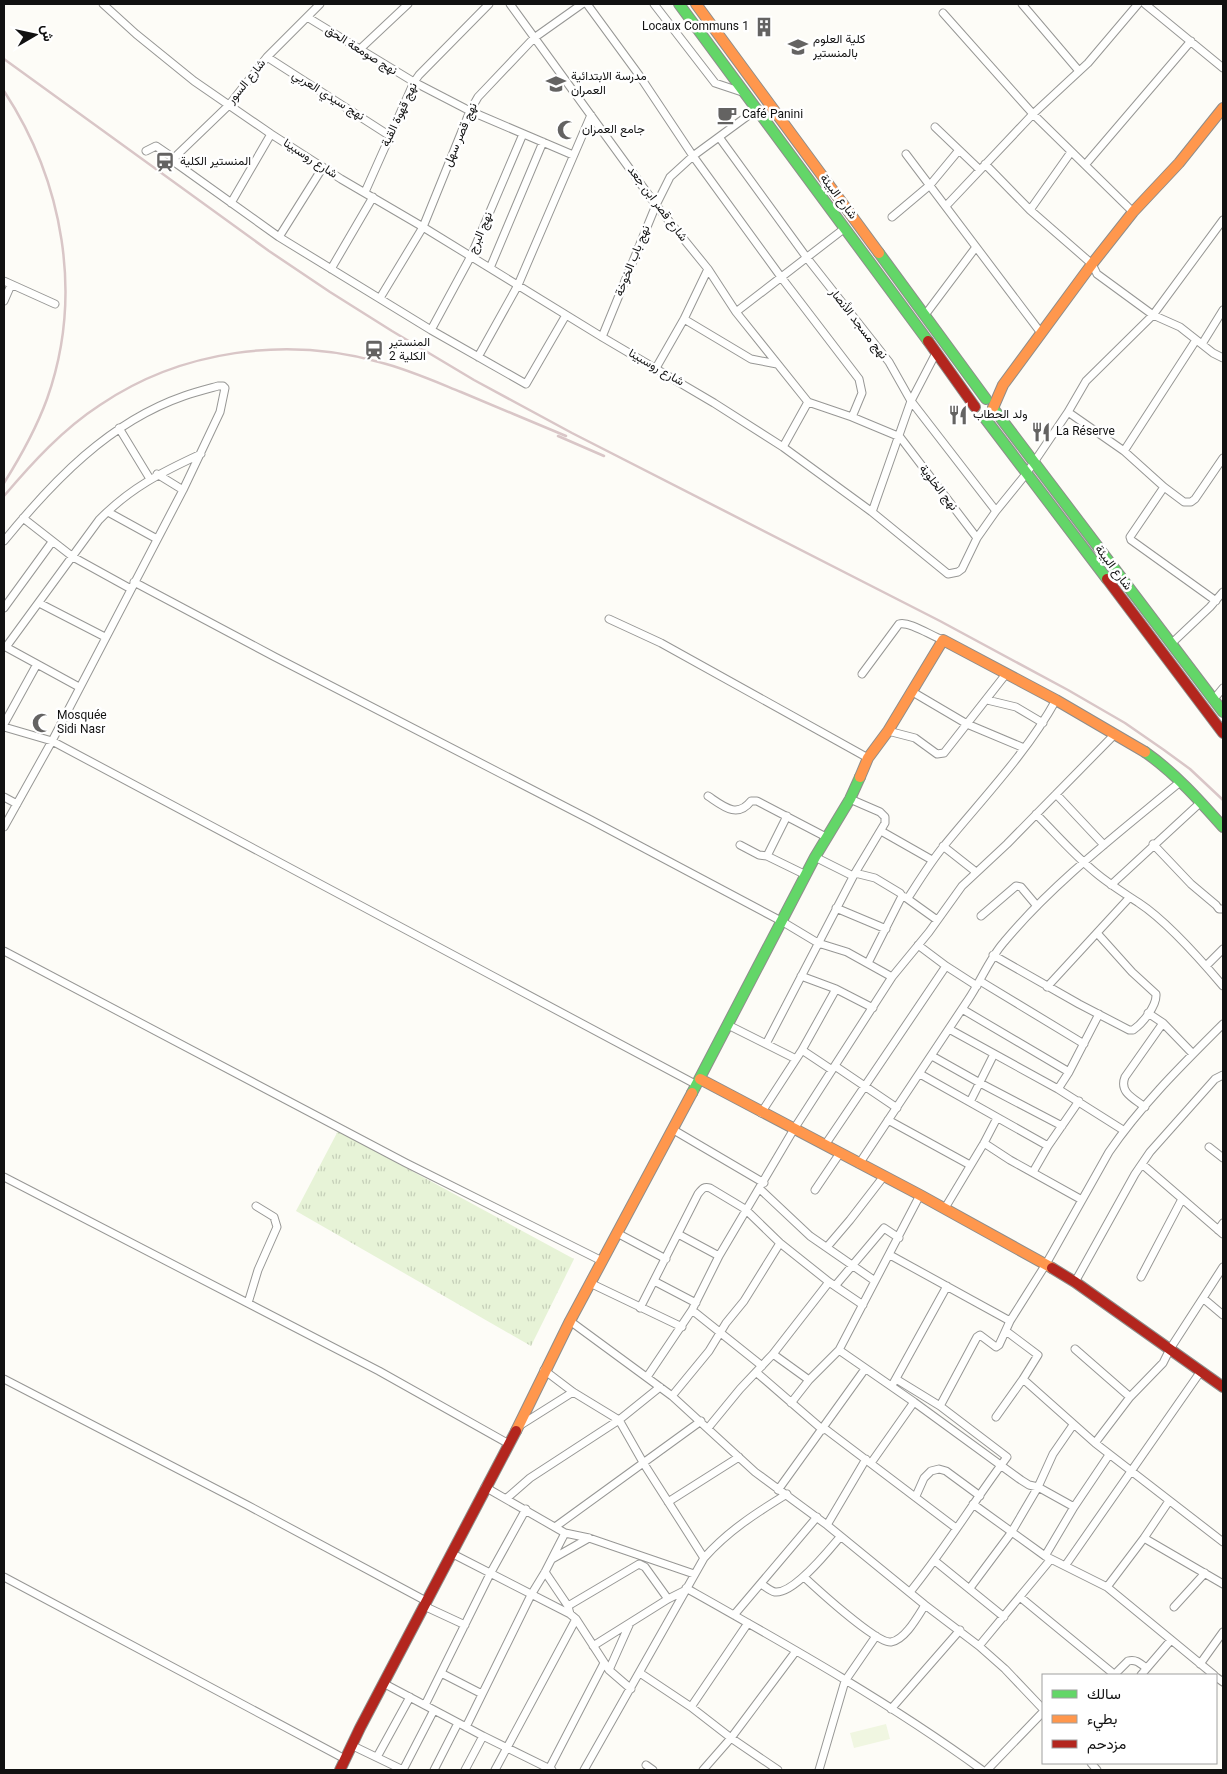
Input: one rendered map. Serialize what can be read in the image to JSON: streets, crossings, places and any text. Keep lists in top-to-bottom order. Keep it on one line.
{"streets":{"street":["نهج صومعة الحق","شارع السور","نهج سيدي العربي","نهج قهوة القبة","نهج قصر سهل","شارع روسبينا","شارع البيئة","شارع قصر ابن جعد","نهج البرج","نهج باب الخوخة","نهج مسجد الأنصار","نهج الخلوية"]},"crossings":[["نهج صومعة الحق","شارع السور"],["نهج صومعة الحق","نهج قهوة القبة"],["نهج صومعة الحق","نهج قصر سهل"],["نهج صومعة الحق","نهج البرج"],["شارع السور","نهج سيدي العربي"],["شارع السور","شارع روسبينا"],["نهج سيدي العربي","نهج قهوة القبة"],["نهج قهوة القبة","شارع روسبينا"],["نهج قصر سهل","شارع روسبينا"],["نهج قصر سهل","شارع قصر ابن جعد"],["شارع روسبينا","شارع البيئة"],["شارع روسبينا","نهج البرج"],["شارع روسبينا","نهج باب الخوخة"],["شارع روسبينا","نهج مسجد الأنصار"],["شارع روسبينا","نهج الخلوية"],["شارع البيئة","نهج باب الخوخة"],["شارع قصر ابن جعد","نهج باب الخوخة"],["نهج باب الخوخة","نهج مسجد الأنصار"]],"places":{"building":["Locaux Communs 1"],"school or university":["كلية العلوم بالمنستير","مدرسة الابتدائية العمران"],"cafe":["Café Panini"],"mosque":["جامع العمران","Mosquée Sidi Nasr"],"station":["المنستير الكلية","المنستير الكلية 2"],"restaurant":["ولد الحطاب","La Réserve"]},"legend":["سالك","بطيء","مزدحم"],"north":"right"}
